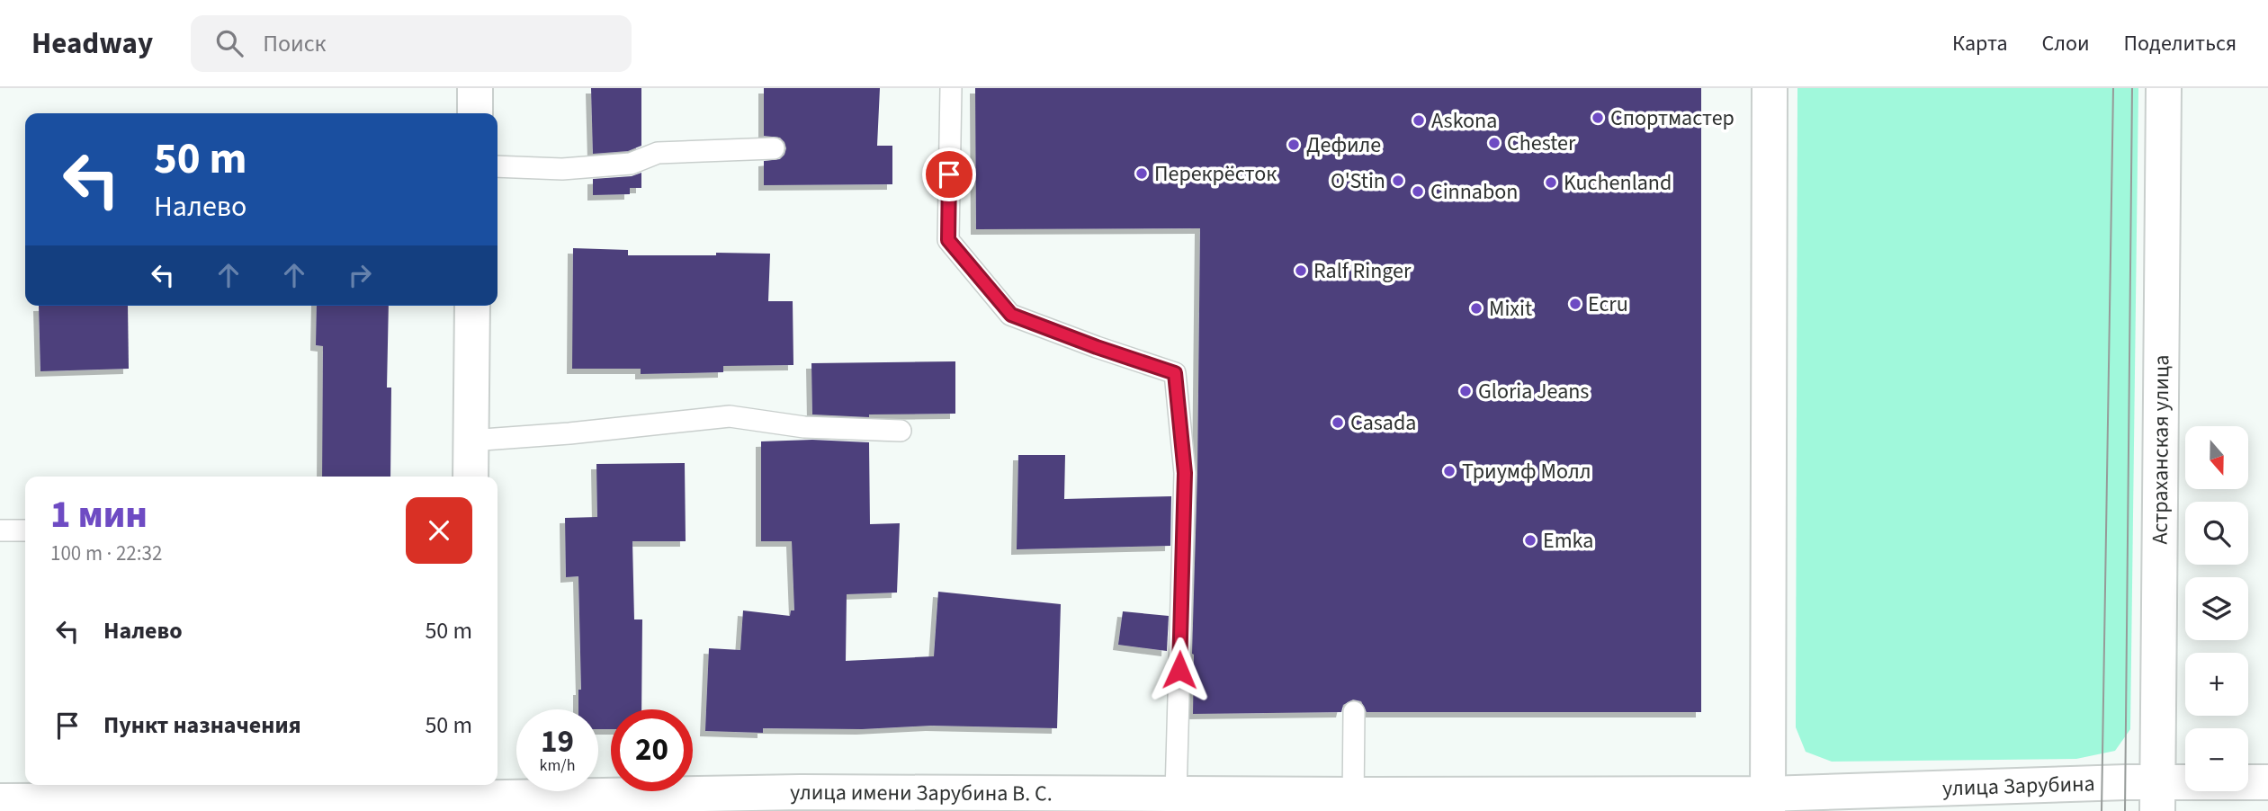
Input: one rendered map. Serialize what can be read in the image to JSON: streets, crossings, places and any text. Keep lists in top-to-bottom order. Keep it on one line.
{"streets":{"street":["Астраханская улица","улица Зарубина","улица имени Зарубина В. С."]},"crossings":[["Астраханская улица","улица Зарубина"],["улица Зарубина","улица имени Зарубина В. С."]],"places":["Спортмастер","Askona","Chester","Дефиле","Перекрёсток","O'Stin","Kuchenland","Cinnabon","Ralf Ringer","Ecru","Mixit","Gloria Jeans","Casada","Триумф Молл","Emka"],"north":"bottom","page":{"header":"Headway","search":"Поиск","nav":["Карта","Слои","Поделиться"],"turn":["50 m","Налево"],"map_buttons":["+","−"],"heading":["1 мин","100 m · 22:32"],"list":[{"name":"Налево","value":"50 m"},{"name":"Пункт назначения","value":"50 m"}],"speed":"19 km/h","limit":"20"}}
